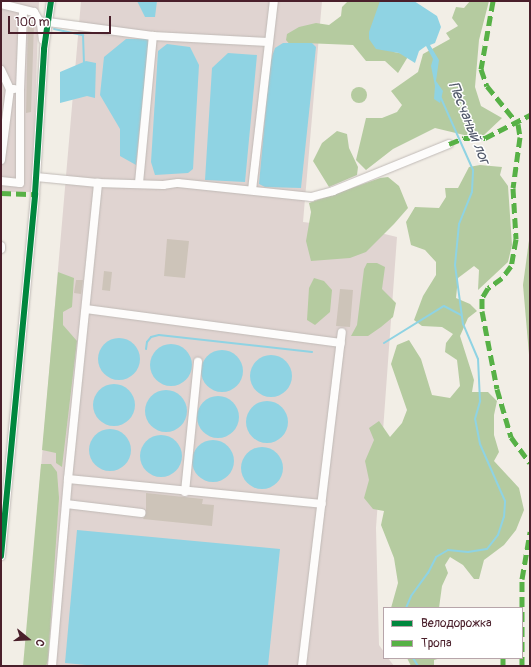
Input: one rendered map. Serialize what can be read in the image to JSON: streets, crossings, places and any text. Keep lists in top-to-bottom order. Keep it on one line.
{"water":["Песчаный лог"],"legend":["Велодорожка","Тропа"],"scale_bar":"100 m","north":"right"}
